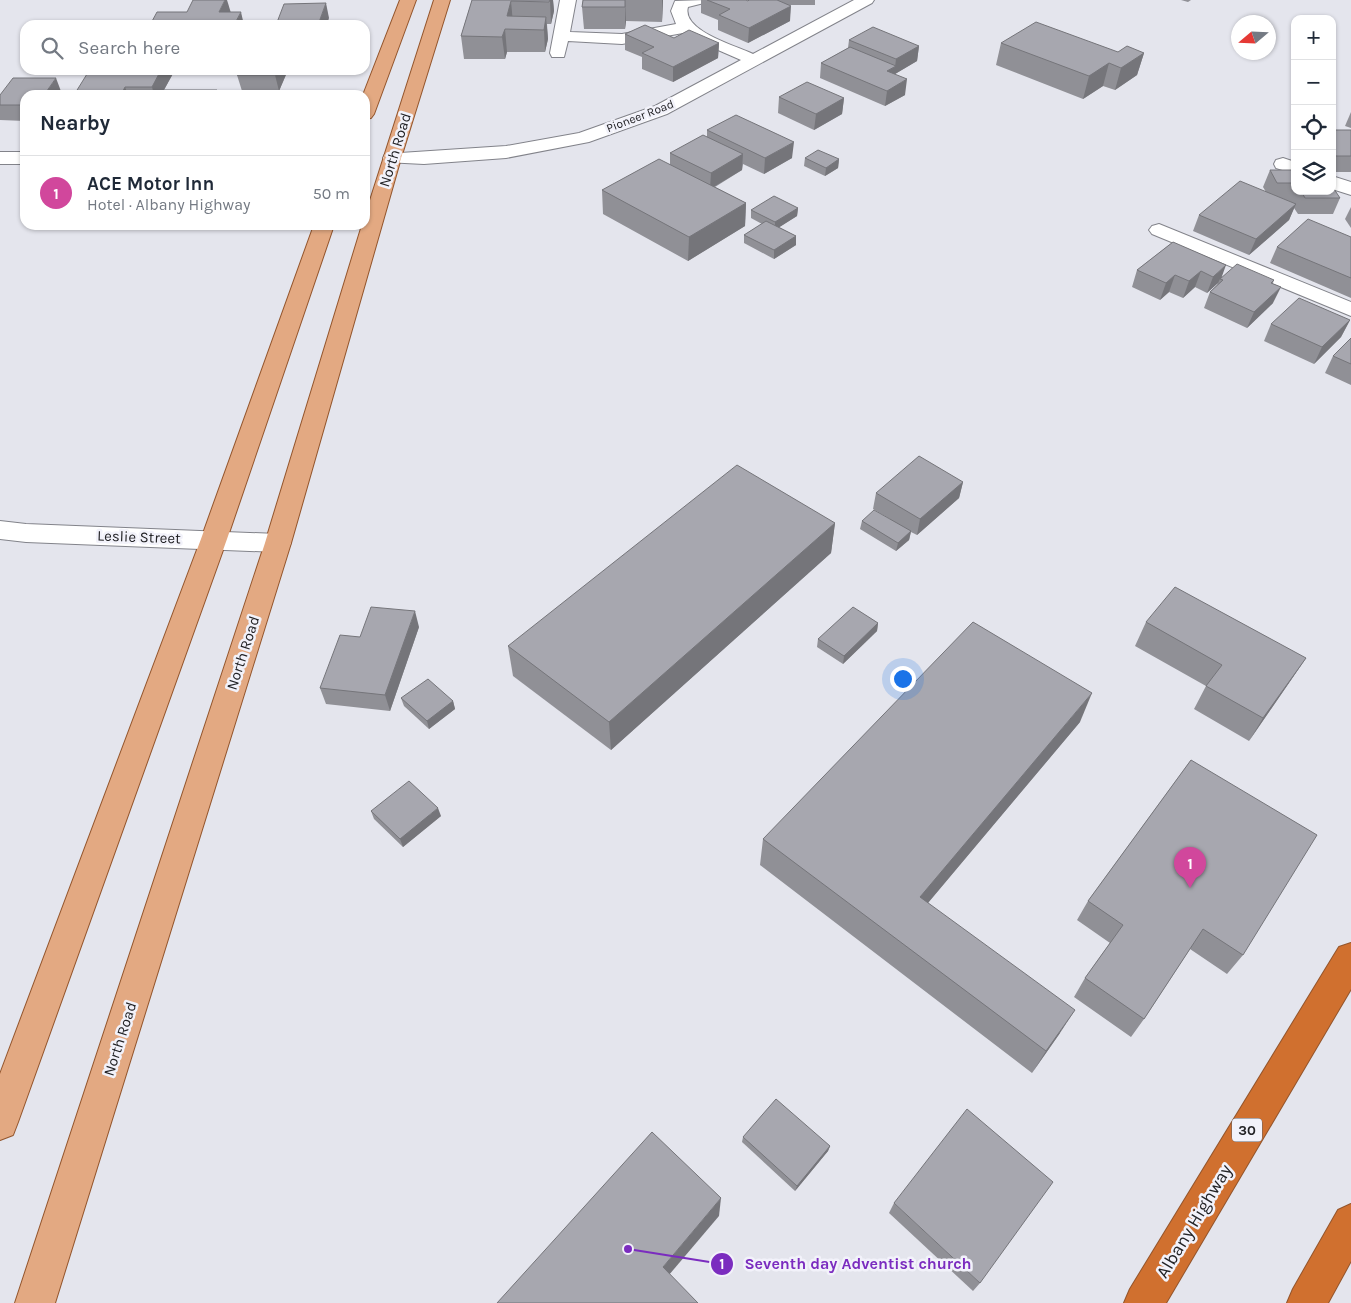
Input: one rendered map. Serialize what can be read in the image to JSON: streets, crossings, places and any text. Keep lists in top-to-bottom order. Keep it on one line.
{"streets":{"highway":["30","Albany Highway"],"main road":["North Road"],"street":["Pioneer Road","Leslie Street"]},"crossings":[["Pioneer Road","North Road"],["North Road","Leslie Street"]],"places":["Seventh day Adventist church"],"north":"left","page":{"map_buttons":["+","−"],"search":"Search here","heading":"Nearby","list":[{"mark":"1","name":"ACE Motor Inn","note":"Hotel · Albany Highway","value":"50 m"}],"pins":"1"}}
